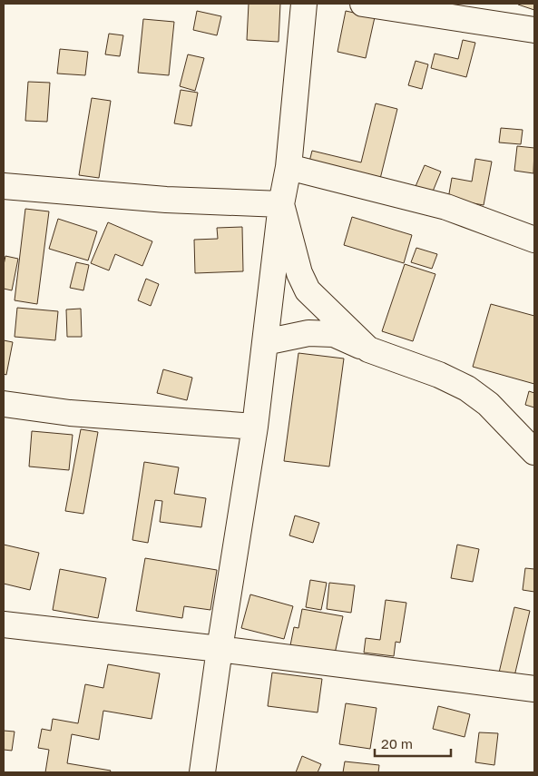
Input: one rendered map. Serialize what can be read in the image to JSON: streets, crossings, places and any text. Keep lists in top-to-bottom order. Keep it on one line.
{"scale_bar":"20 m"}
